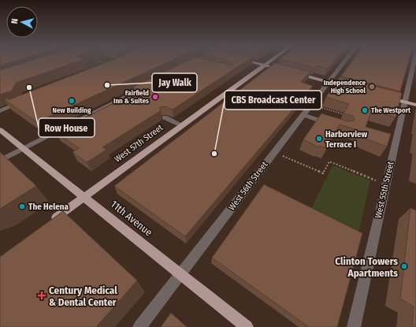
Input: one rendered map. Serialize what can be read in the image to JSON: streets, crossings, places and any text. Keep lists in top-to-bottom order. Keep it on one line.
{"streets":{"main road":["West 57th Street","11th Avenue"],"street":["West 56th Street","West 55th Street"]},"crossings":[["West 57th Street","11th Avenue"],["West 56th Street","11th Avenue"]],"places":{"other":["Jay Walk","Independence High School","Row House","Fairfield Inn & Suites","New Building","The Westport","Harborview Terrace I","CBS Broadcast Center","The Helena","Clinton Towers Apartments"],"health":["Century Medical & Dental Center"]},"north":"left"}
